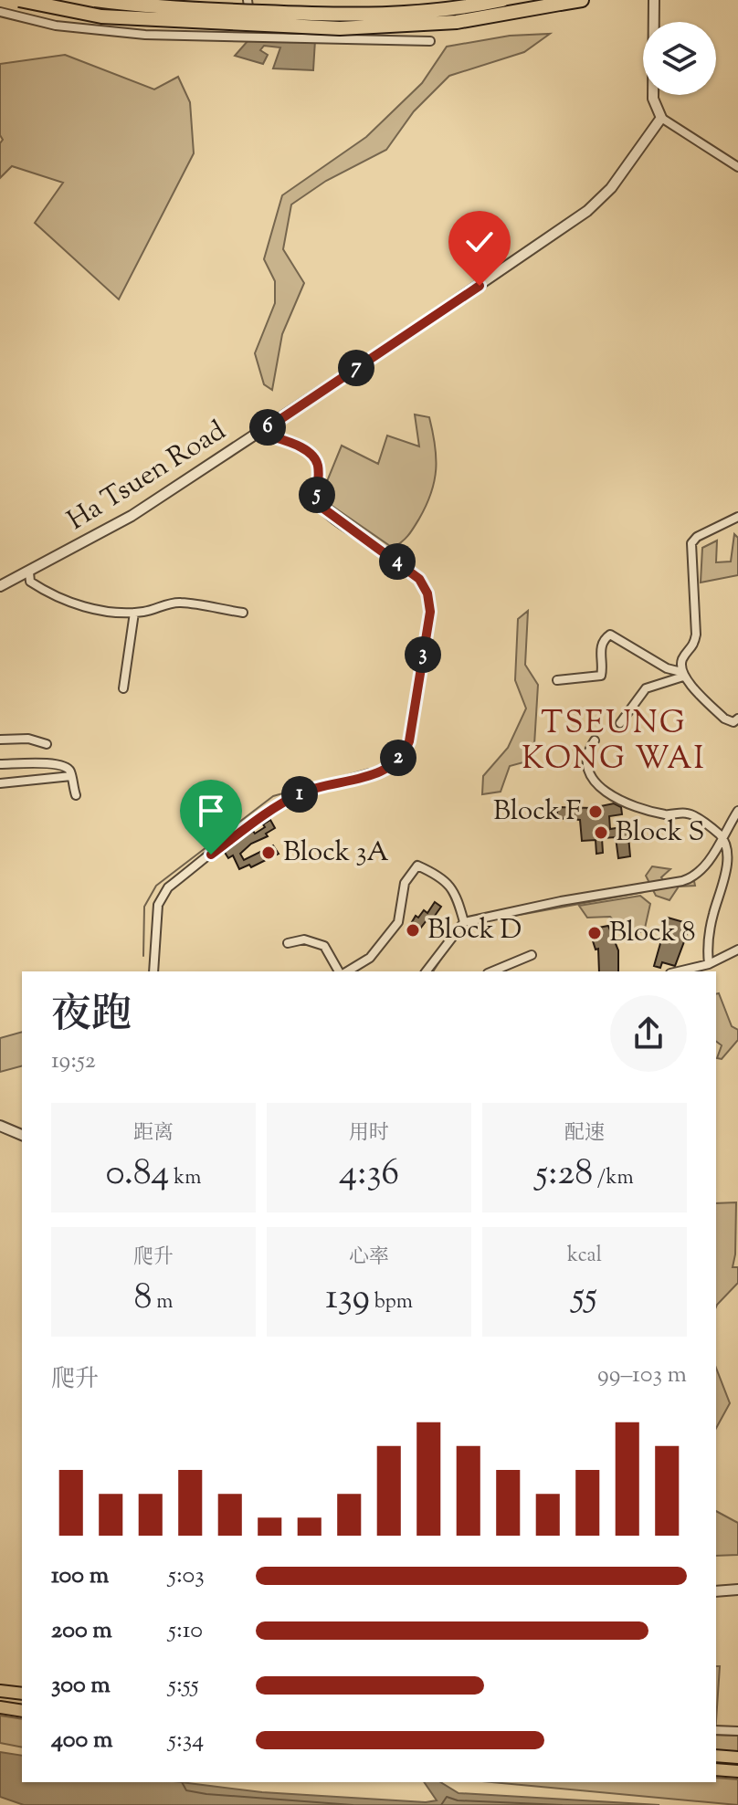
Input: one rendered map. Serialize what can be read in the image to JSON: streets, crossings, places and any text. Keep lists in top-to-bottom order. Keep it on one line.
{"streets":{"street":["Ha Tsuen Road"]},"districts":["TSEUNG KONG WAI"],"places":["Block F","Block S","Block 3A","Block D","Block 8"],"page":{"pins":["7","6","5","4","3","2","1"],"heading":["夜跑","19:52"],"stats":[["距离","0.84 km"],["用时","4:36"],["配速","5:28 /km"],["爬升","8 m"],["心率","139 bpm"],["kcal","55"]],"chart":["爬升","99–103 m"],"list":[{"name":"100 m","note":"5:03"},{"name":"200 m","note":"5:10"},{"name":"300 m","note":"5:55"},{"name":"400 m","note":"5:34"}]}}
